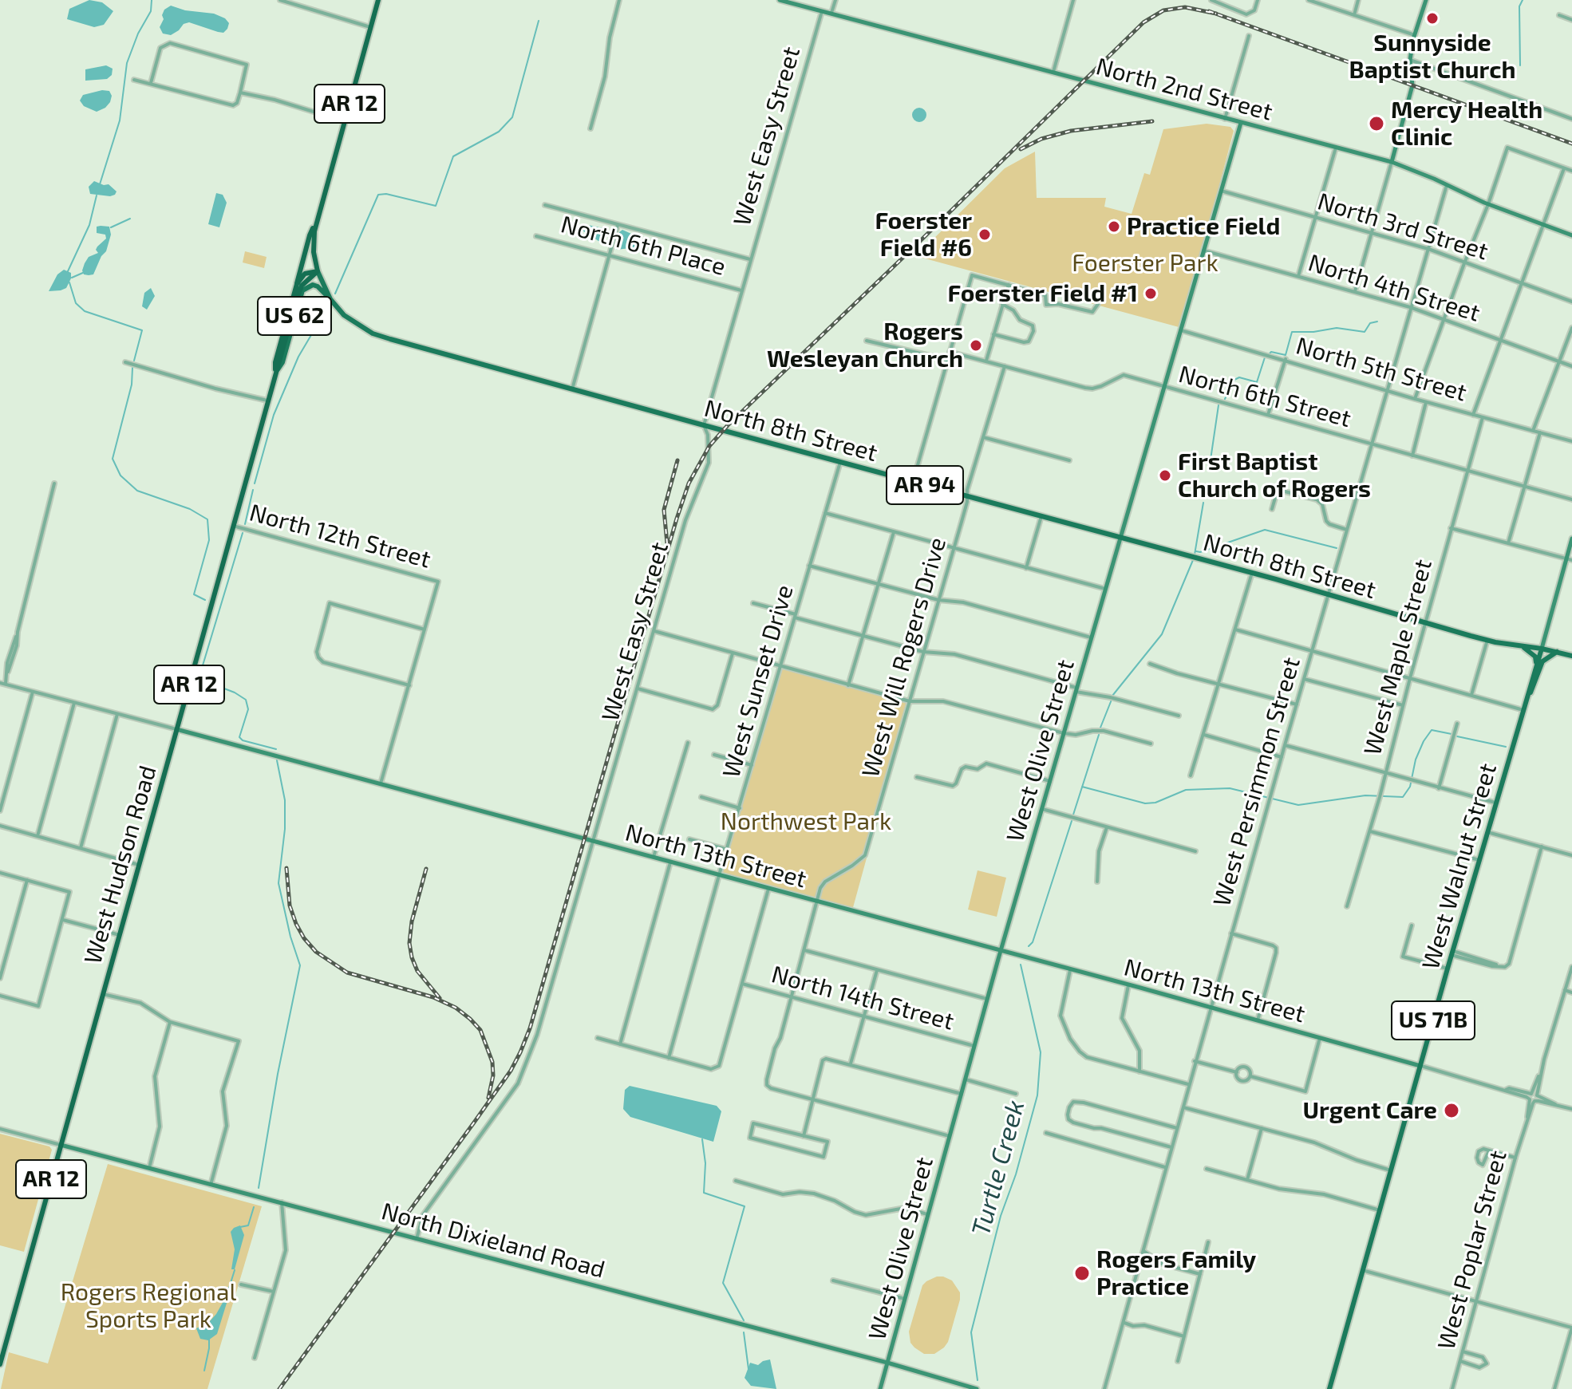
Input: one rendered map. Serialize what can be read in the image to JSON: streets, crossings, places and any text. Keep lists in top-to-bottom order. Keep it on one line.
{"streets":{"highway":["AR 12","US 62","West Hudson Road"],"main road":["North 2nd Street","North 8th Street","AR 94","West Olive Street","North 13th Street","West Walnut Street","US 71B","North Dixieland Road"],"street":["West Easy Street","North 3rd Street","North 6th Place","North 4th Street","North 5th Street","North 6th Street","North 12th Street","West Will Rogers Drive","West Maple Street","West Sunset Drive","West Persimmon Street","North 14th Street","West Poplar Street"]},"crossings":[["North 2nd Street","West Easy Street"],["North 2nd Street","West Olive Street"],["North 2nd Street","West Persimmon Street"],["AR 12","North 8th Street"],["AR 12","West Hudson Road"],["West Easy Street","North 6th Place"],["West Easy Street","North 8th Street"],["West Easy Street","North 13th Street"],["West Easy Street","North Dixieland Road"],["North 3rd Street","West Olive Street"],["North 3rd Street","West Persimmon Street"],["North 4th Street","West Olive Street"],["North 4th Street","West Persimmon Street"],["North 5th Street","West Maple Street"],["North 5th Street","West Olive Street"],["North 5th Street","West Persimmon Street"],["North 6th Street","West Will Rogers Drive"],["North 6th Street","West Maple Street"],["North 6th Street","West Olive Street"],["North 6th Street","West Persimmon Street"],["North 8th Street","West Will Rogers Drive"],["North 8th Street","West Maple Street"],["North 8th Street","West Sunset Drive"],["North 8th Street","West Olive Street"],["North 8th Street","West Persimmon Street"],["North 8th Street","West Hudson Road"],["North 8th Street","West Walnut Street"],["North 8th Street","US 71B"],["North 12th Street","West Hudson Road"],["West Will Rogers Drive","North 13th Street"],["West Sunset Drive","North 13th Street"],["West Olive Street","North 13th Street"],["West Olive Street","North 14th Street"],["West Olive Street","North Dixieland Road"],["West Persimmon Street","North 13th Street"],["North 13th Street","West Hudson Road"],["North 13th Street","West Walnut Street"],["West Hudson Road","North Dixieland Road"],["West Walnut Street","US 71B"]],"water":["Turtle Creek"],"parks":["Foerster Park","Northwest Park","Rogers Regional Sports Park"],"places":["Sunnyside Baptist Church","Mercy Health Clinic","Practice Field","Foerster Field #6","Foerster Field #1","Rogers Wesleyan Church","First Baptist Church of Rogers","Urgent Care","Rogers Family Practice"]}
